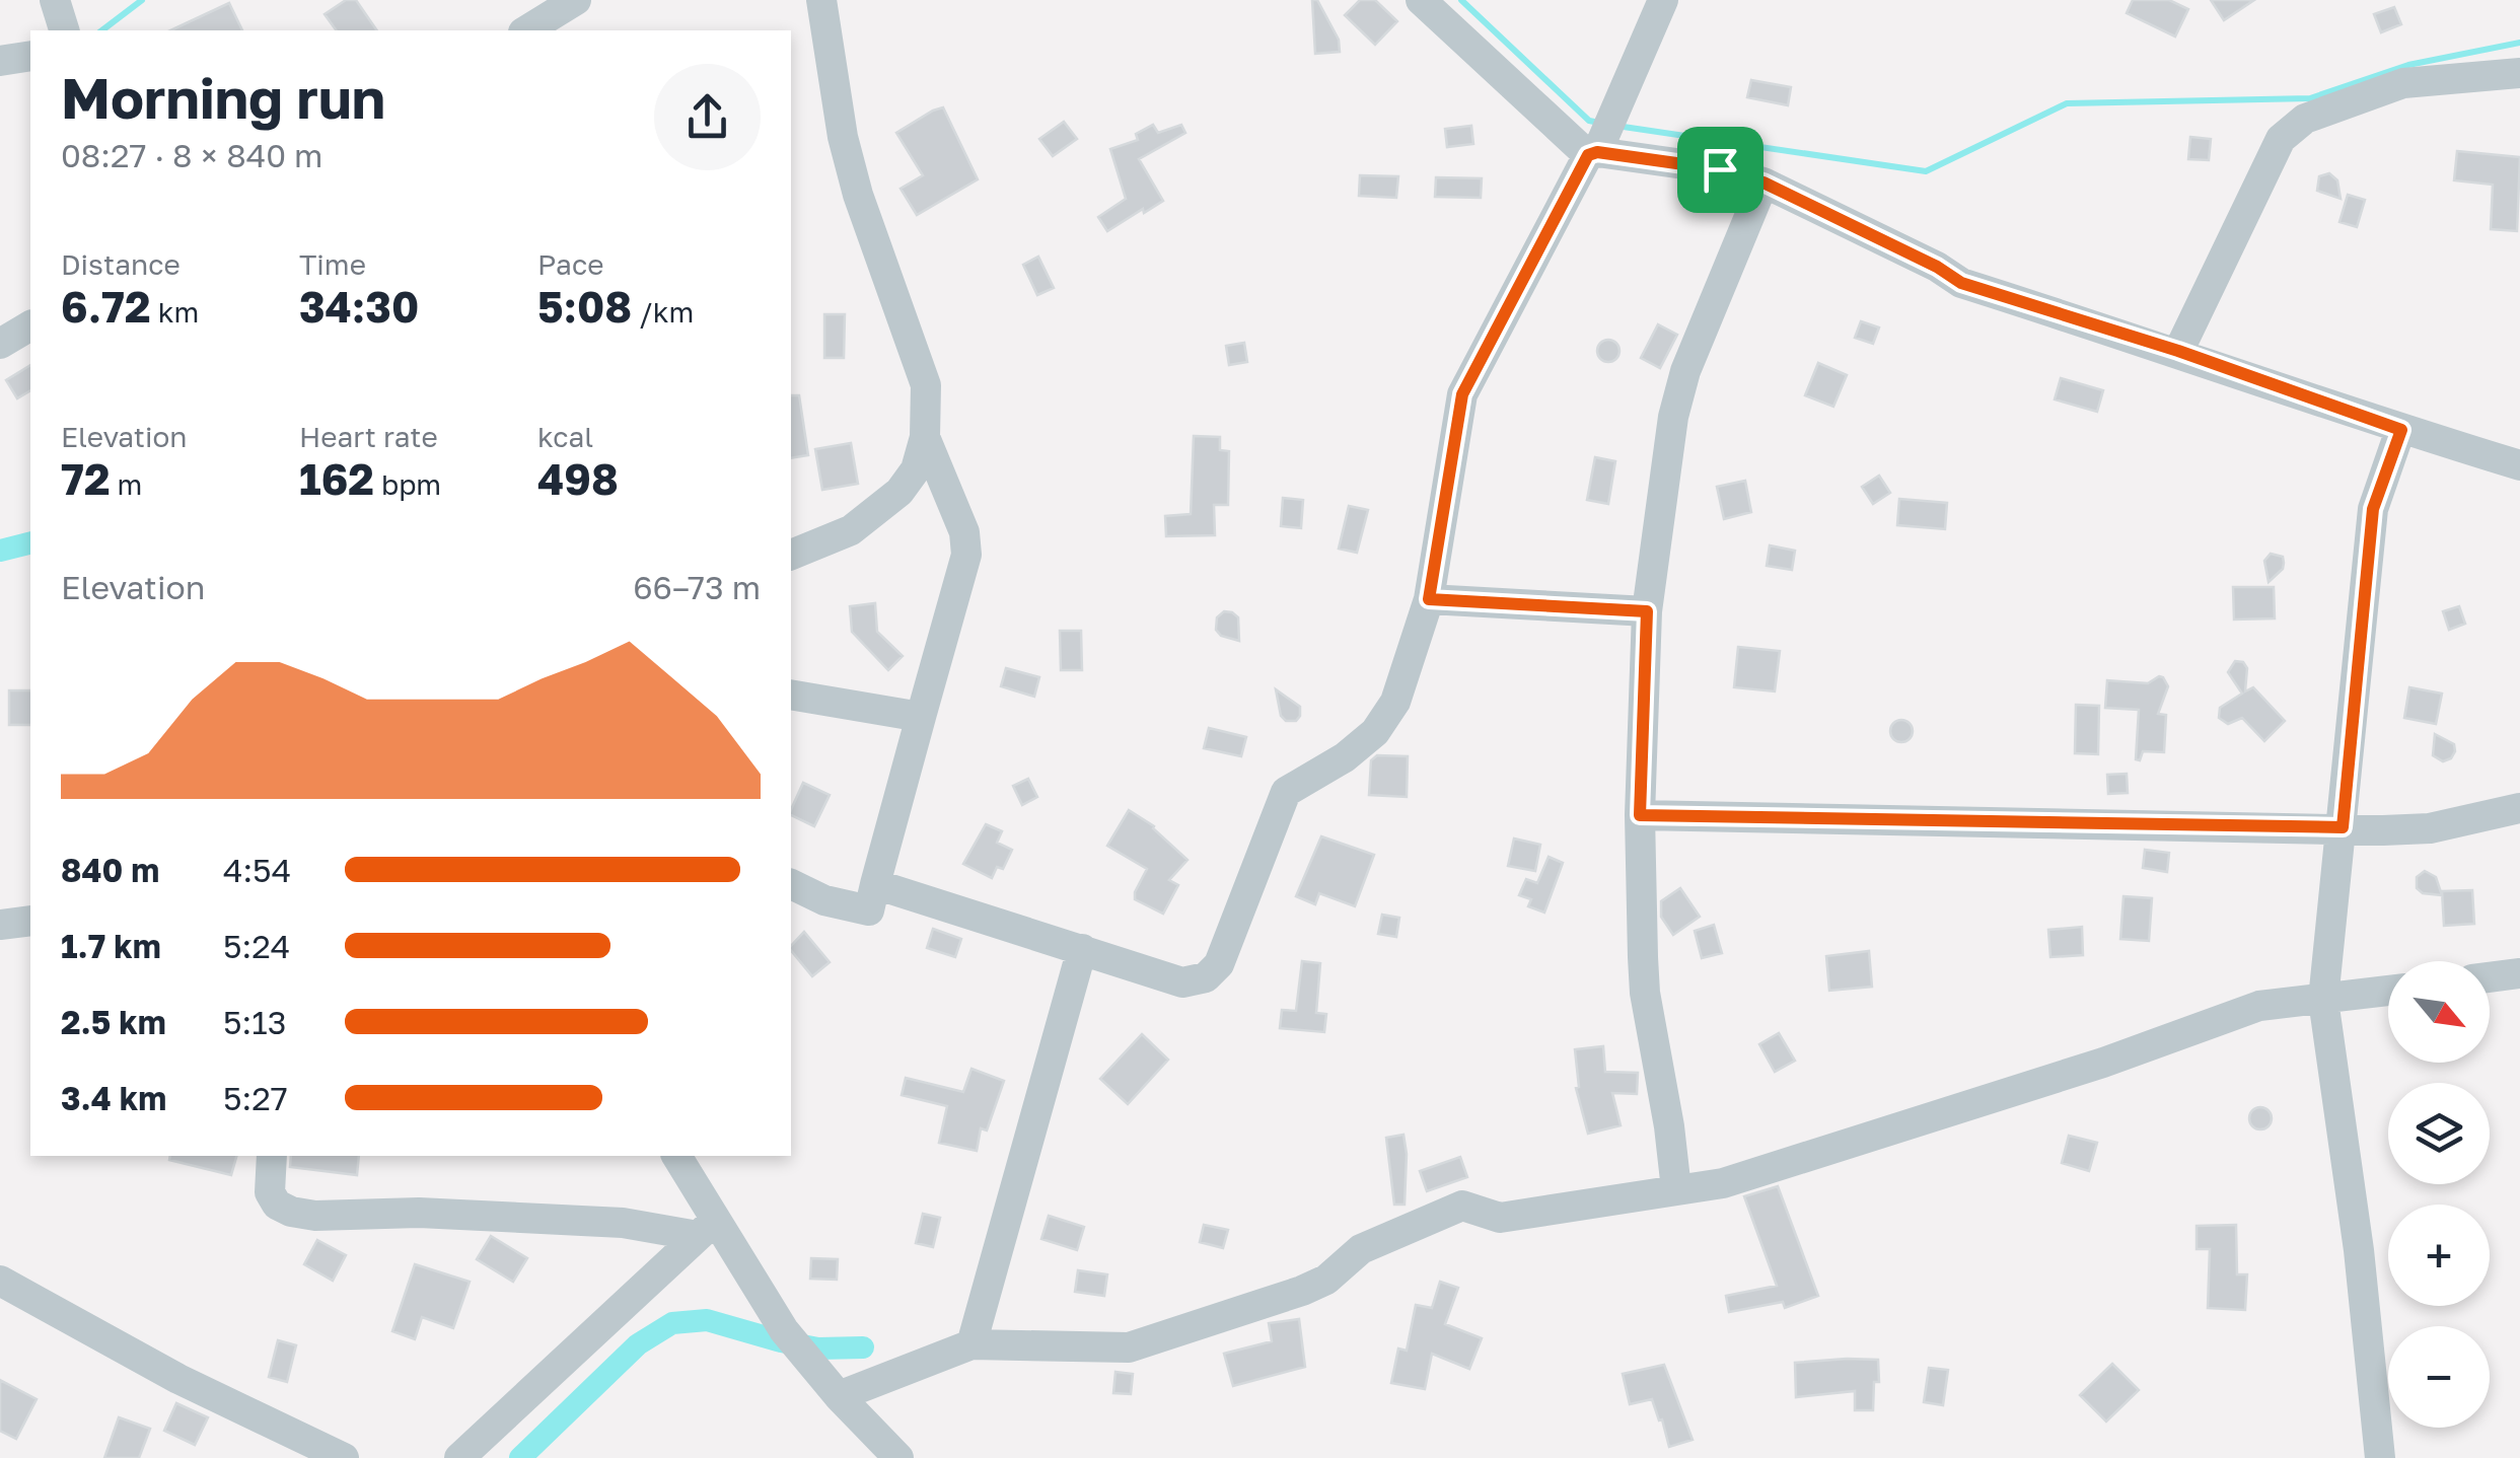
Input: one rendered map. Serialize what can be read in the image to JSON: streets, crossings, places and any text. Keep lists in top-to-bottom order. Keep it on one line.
{"north":"bottom right","page":{"heading":["Morning run","08:27 · 8 × 840 m"],"stats":[["Distance","6.72 km"],["Time","34:30"],["Pace","5:08 /km"],["Elevation","72 m"],["Heart rate","162 bpm"],["kcal","498"]],"chart":["Elevation","66–73 m"],"list":[{"name":"840 m","note":"4:54"},{"name":"1.7 km","note":"5:24"},{"name":"2.5 km","note":"5:13"},{"name":"3.4 km","note":"5:27"}],"map_buttons":["+","−"]}}
